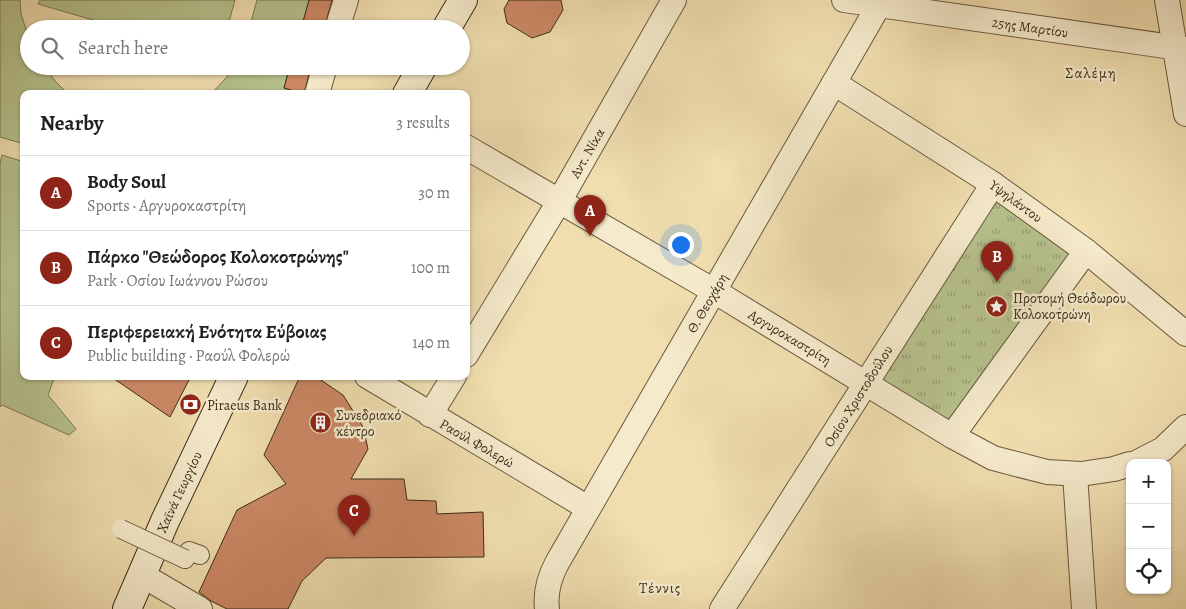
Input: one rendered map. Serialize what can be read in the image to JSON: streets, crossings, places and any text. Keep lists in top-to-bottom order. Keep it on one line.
{"streets":{"main road":["Χαϊνά Γεωργίου"],"street":["25ης Μαρτίου","Αντ. Νίκα","Υψηλάντου","Θ. Θεοχάρη","Αργυροκαστρίτη","Οσίου Χριστοδούλου","Ραούλ Φολερώ"]},"crossings":[["25ης Μαρτίου","Θ. Θεοχάρη"],["Αντ. Νίκα","Αργυροκαστρίτη"],["Υψηλάντου","Θ. Θεοχάρη"],["Υψηλάντου","Οσίου Χριστοδούλου"],["Θ. Θεοχάρη","Αργυροκαστρίτη"],["Θ. Θεοχάρη","Ραούλ Φολερώ"],["Αργυροκαστρίτη","Οσίου Χριστοδούλου"]],"districts":["Σαλέμη","Τέννις"],"places":{"place":["Προτομή Θεόδωρου Κολοκοτρώνη"],"bank":["Piraeus Bank"],"building":["Συνεδριακό κέντρο"]},"page":{"search":"Search here","heading":["Nearby","3 results"],"list":[{"mark":"A","name":"Body Soul","note":"Sports · Αργυροκαστρίτη","value":"30 m"},{"mark":"B","name":"Πάρκο \"Θεώδορος Κολοκοτρώνης\"","note":"Park · Οσίου Ιωάννου Ρώσου","value":"100 m"},{"mark":"C","name":"Περιφερειακή Ενότητα Εύβοιας","note":"Public building · Ραούλ Φολερώ","value":"140 m"}],"pins":["A","B","C"],"map_buttons":["+","−"]}}
